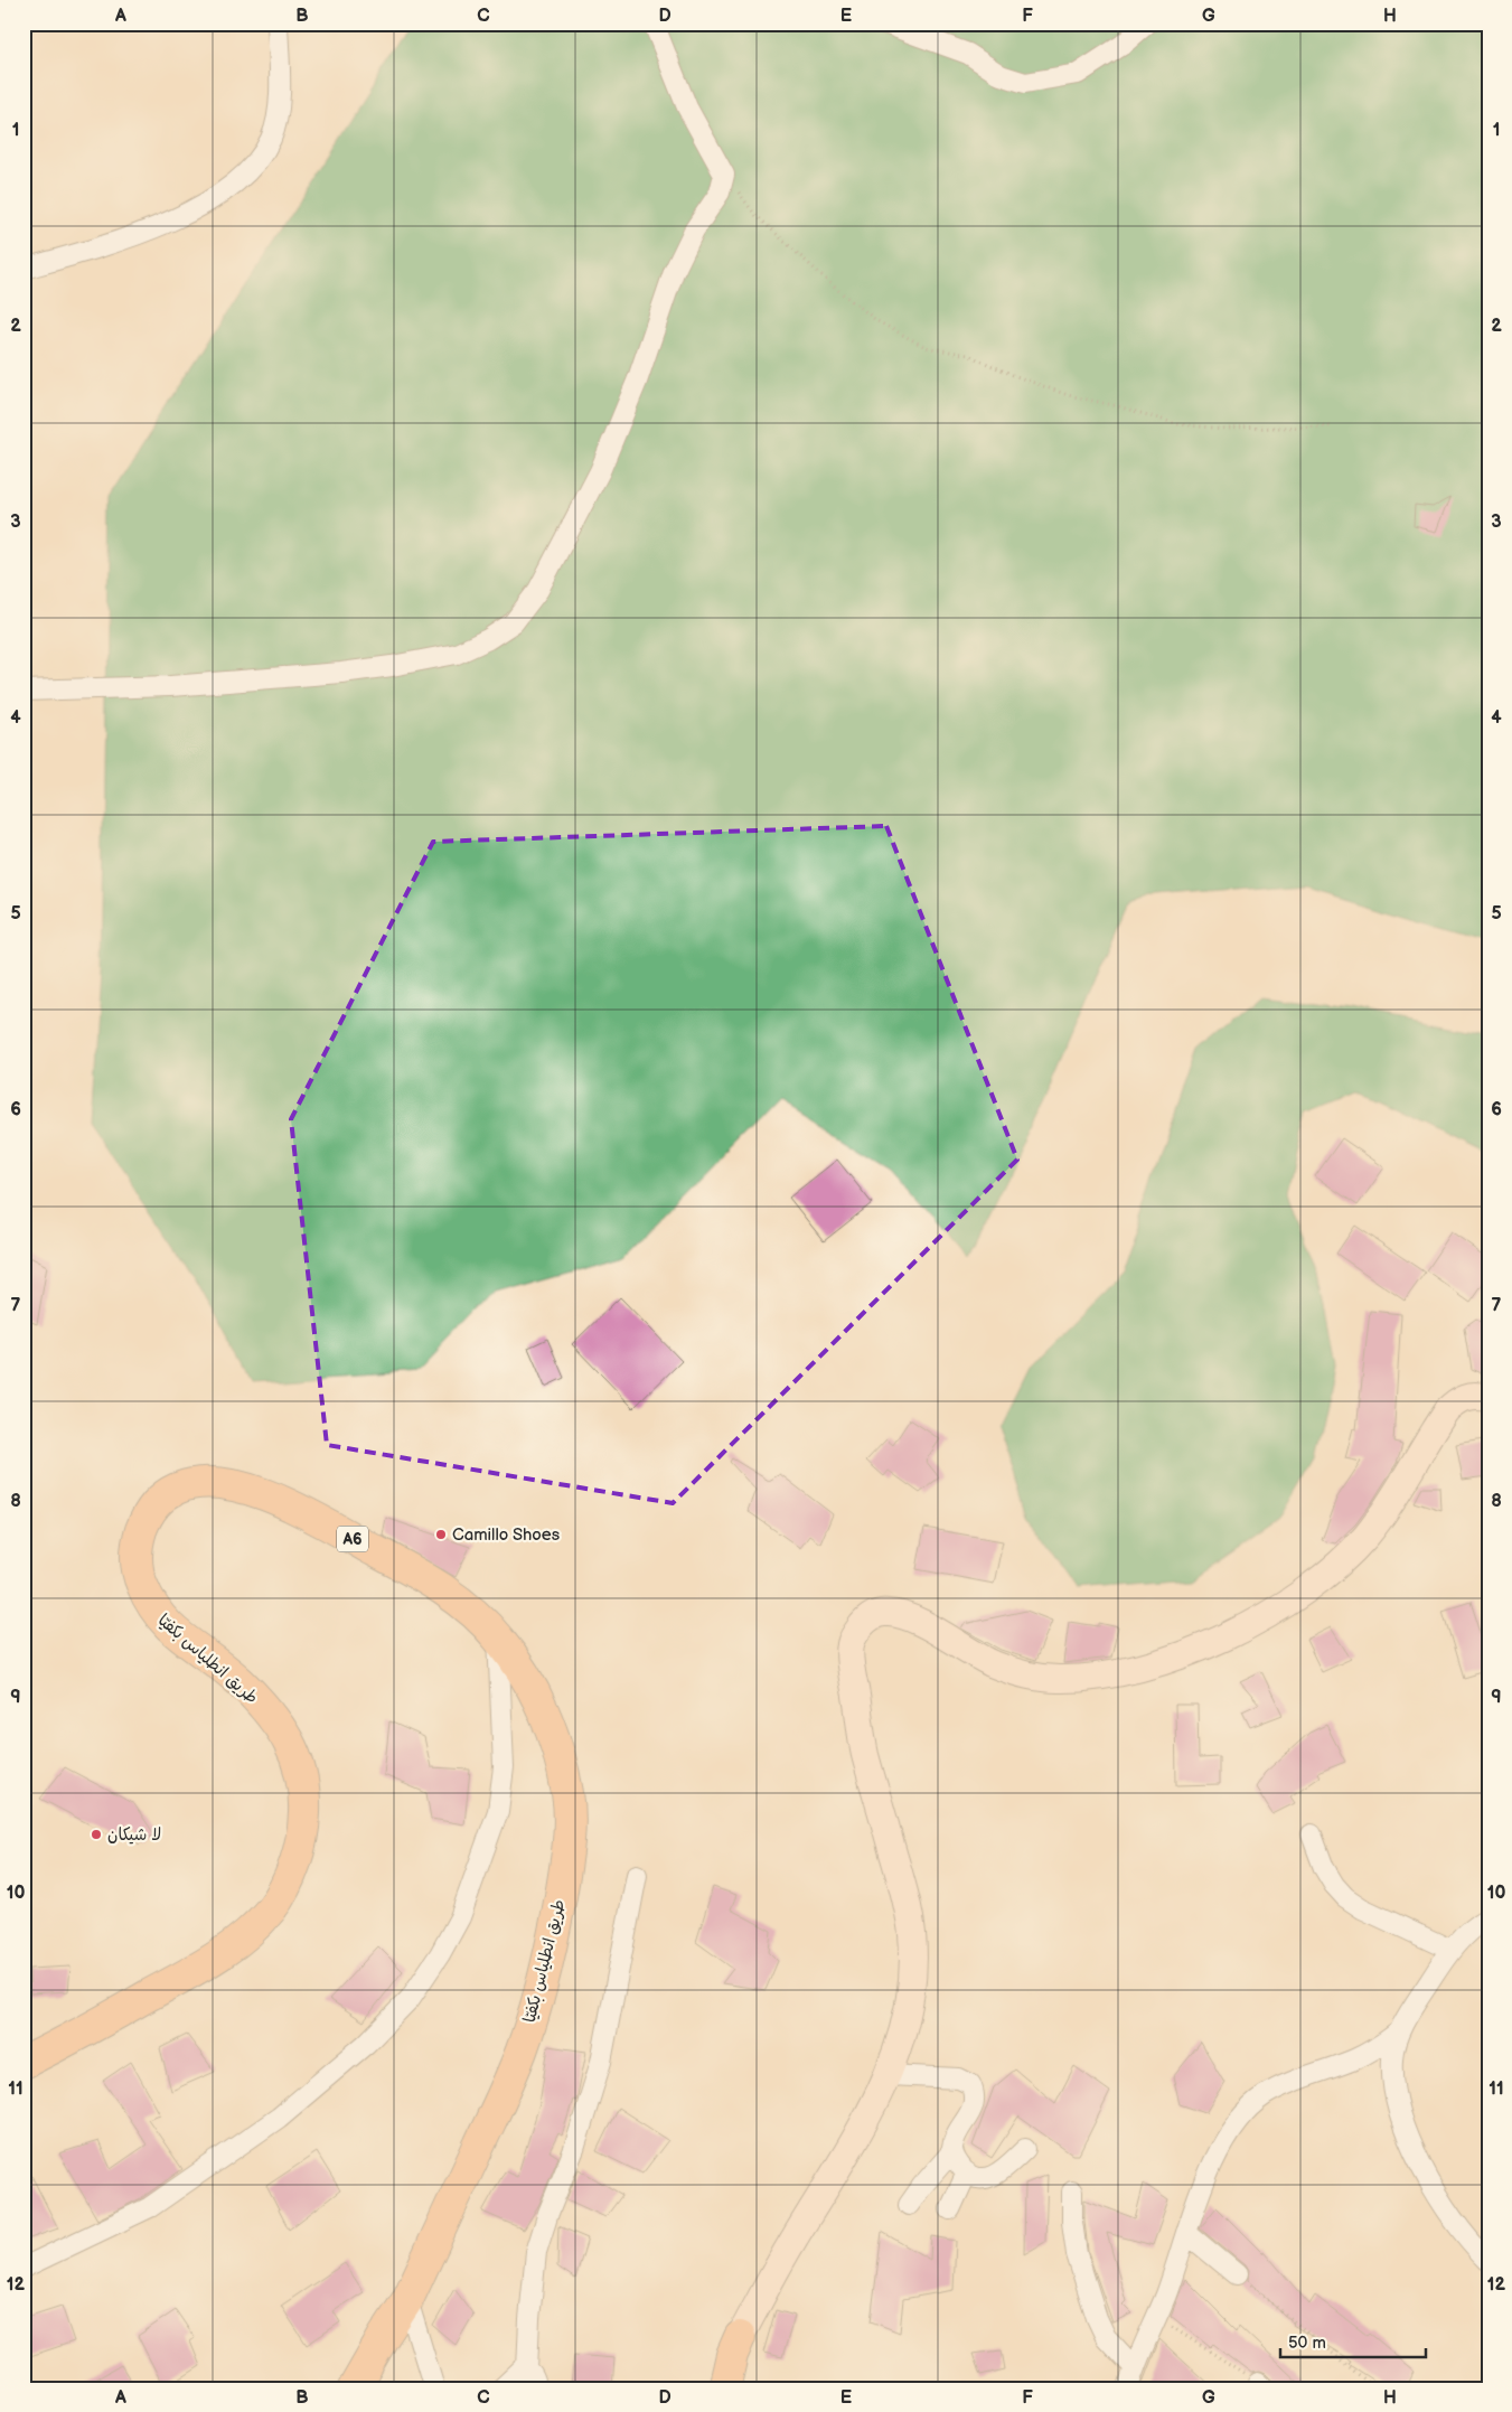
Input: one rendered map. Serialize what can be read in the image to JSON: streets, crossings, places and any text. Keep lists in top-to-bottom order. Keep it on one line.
{"streets":{"highway":["A6","طريق انطلياس بكفيّا"]},"places":["Camillo Shoes","لا شيكان"],"scale_bar":"50 m","grid":{"columns":["A","B","C","D","E","F","G","H"],"rows":["1","2","3","4","5","6","7","8","9","10","11","12"]}}
